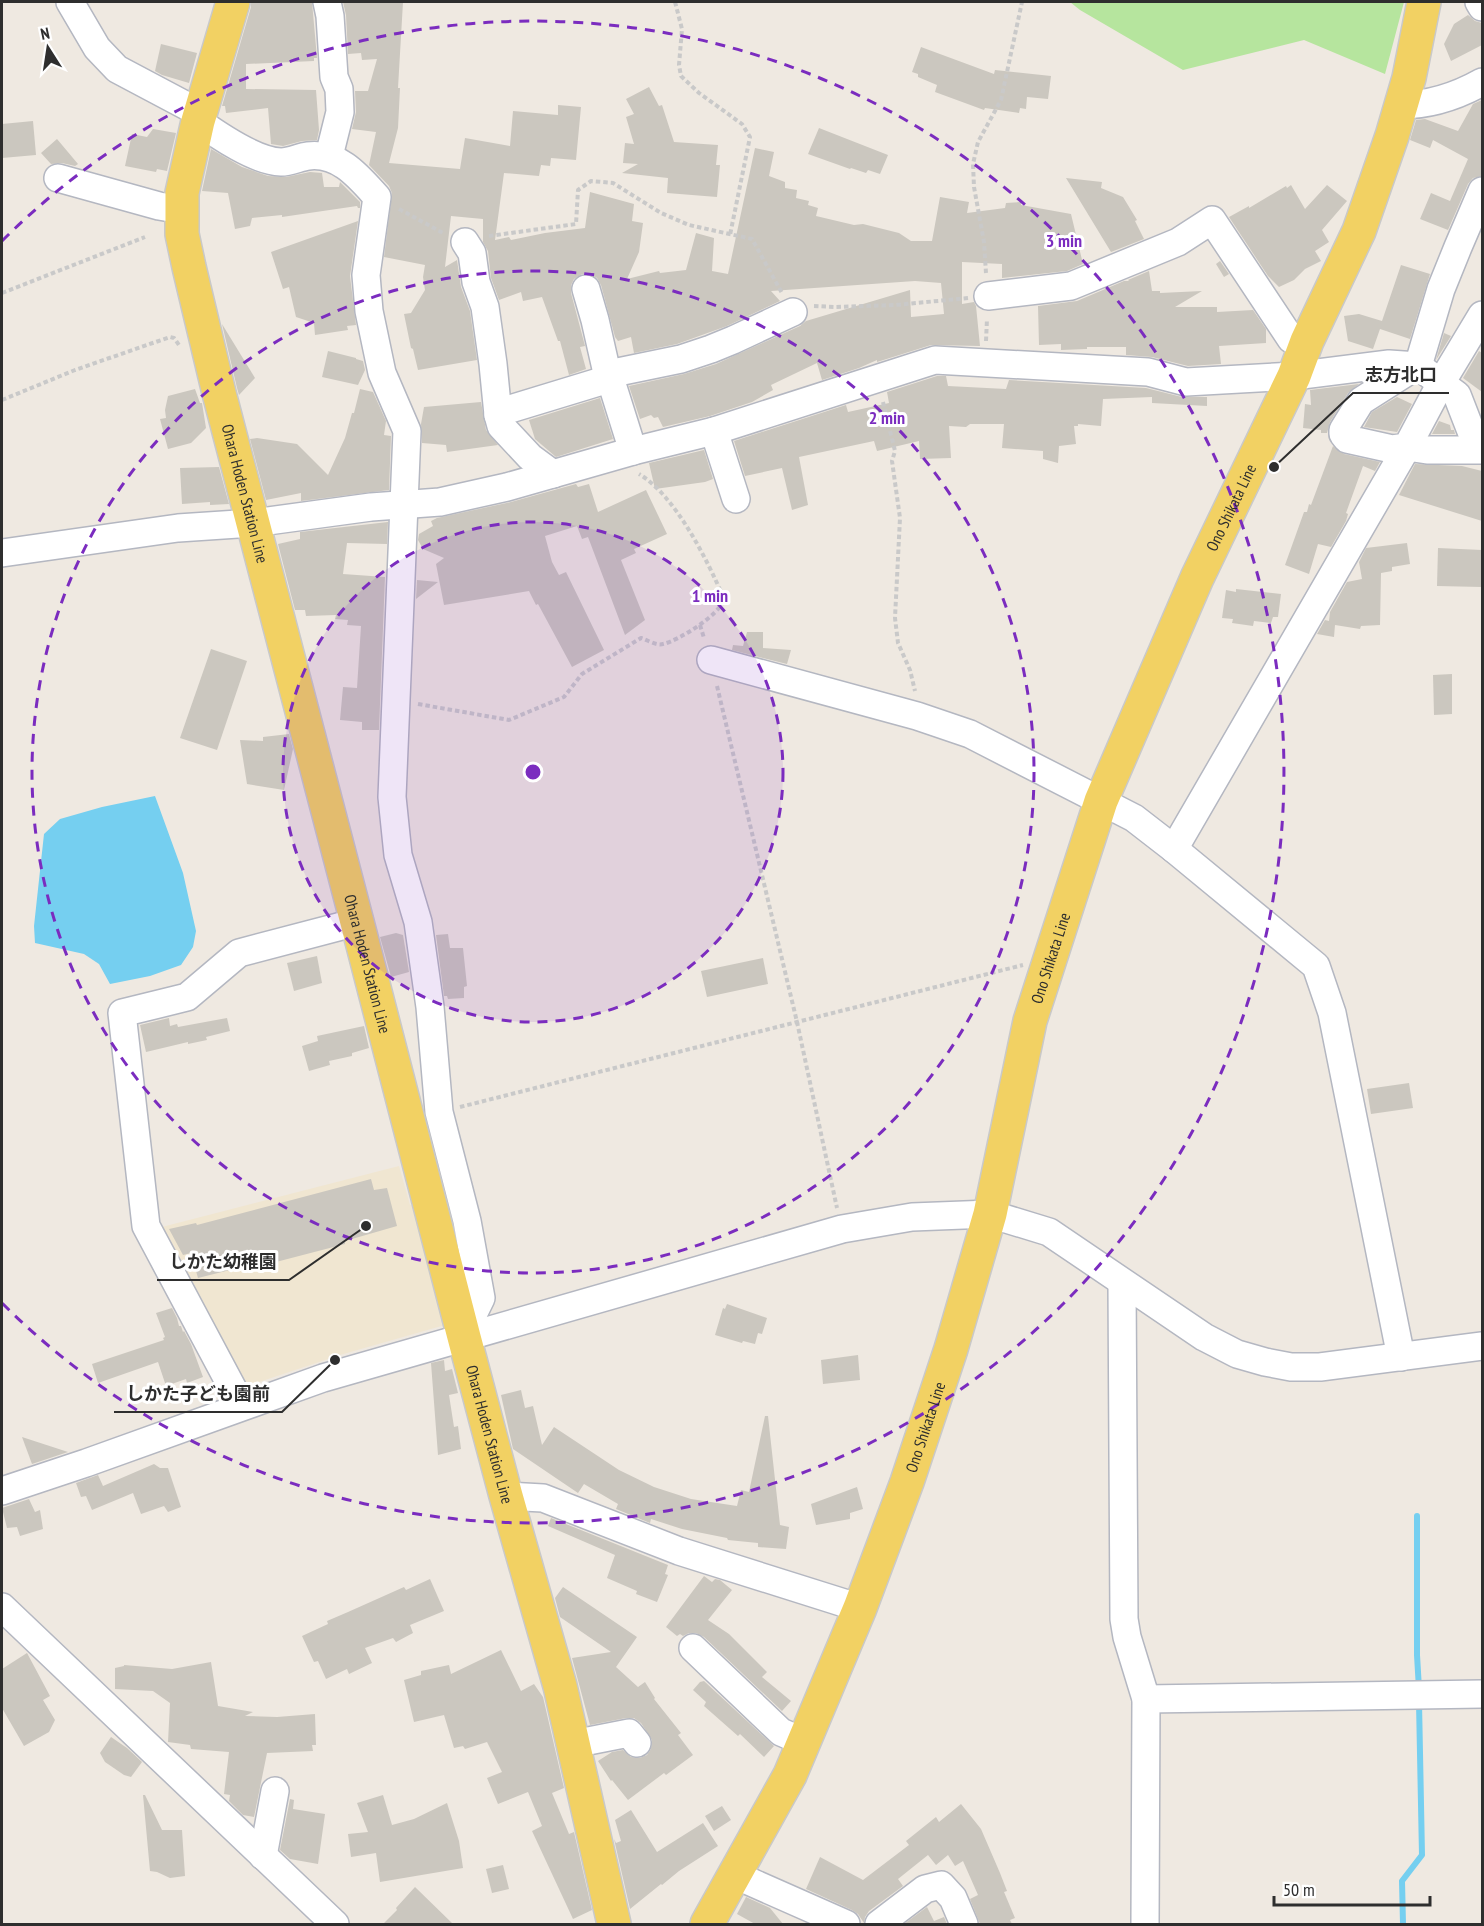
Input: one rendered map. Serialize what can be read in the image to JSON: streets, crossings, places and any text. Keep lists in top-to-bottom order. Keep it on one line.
{"streets":{"main road":["Ohara Hoden Station Line","Ono Shikata Line"]},"places":["志方北口","しかた幼稚園","しかた子ども園前"],"scale_bar":"50 m","north":"top","rings":["3 min","2 min","1 min"]}
